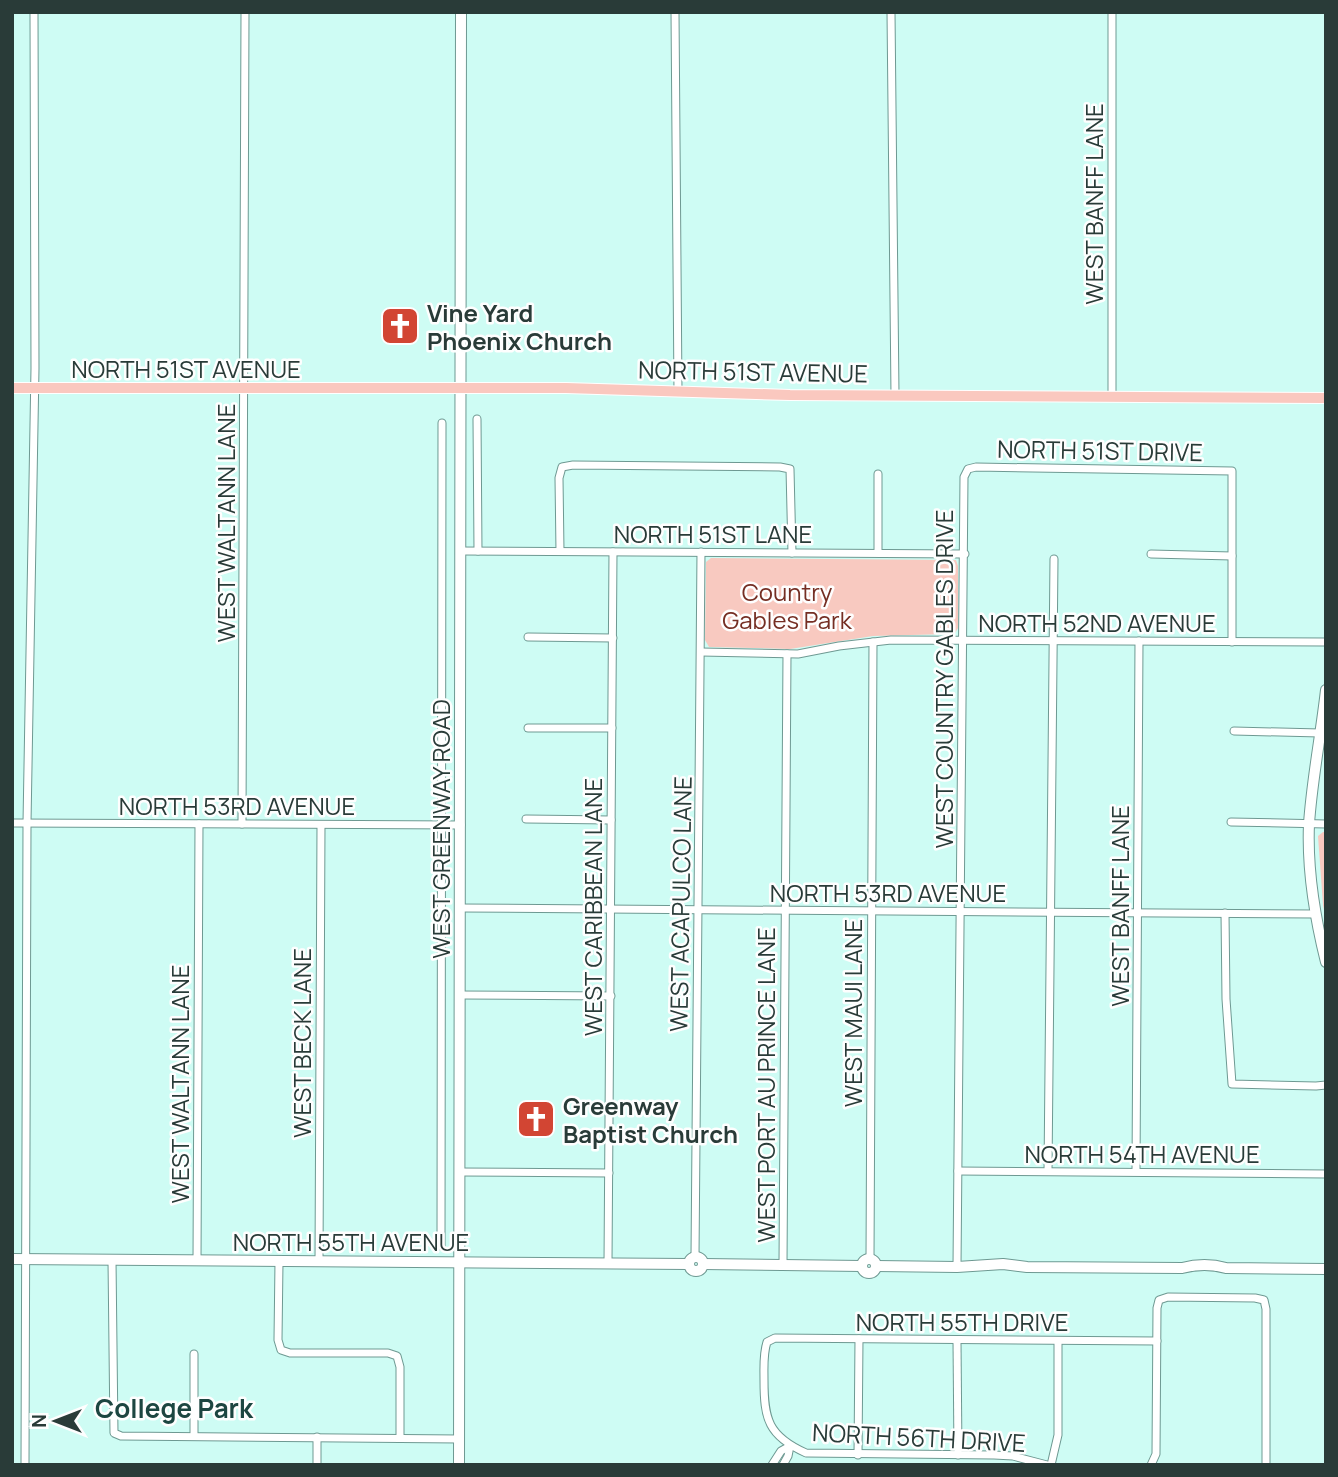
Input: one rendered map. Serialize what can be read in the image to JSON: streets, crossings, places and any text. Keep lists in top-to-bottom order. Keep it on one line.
{"streets":{"main road":["NORTH 51ST AVENUE"],"street":["WEST BANFF LANE","NORTH 51ST DRIVE","WEST WALTANN LANE","NORTH 51ST LANE","NORTH 52ND AVENUE","WEST COUNTRY GABLES DRIVE","NORTH 53RD AVENUE","WEST GREENWAY ROAD","WEST ACAPULCO LANE","WEST CARIBBEAN LANE","WEST MAUI LANE","WEST BECK LANE","WEST PORT AU PRINCE LANE","NORTH 54TH AVENUE","NORTH 55TH AVENUE","NORTH 55TH DRIVE","NORTH 56TH DRIVE"]},"crossings":[["WEST BANFF LANE","NORTH 51ST AVENUE"],["WEST BANFF LANE","NORTH 52ND AVENUE"],["WEST BANFF LANE","NORTH 53RD AVENUE"],["WEST BANFF LANE","NORTH 54TH AVENUE"],["NORTH 51ST AVENUE","WEST WALTANN LANE"],["NORTH 51ST AVENUE","WEST GREENWAY ROAD"],["NORTH 51ST DRIVE","WEST COUNTRY GABLES DRIVE"],["WEST WALTANN LANE","NORTH 53RD AVENUE"],["WEST WALTANN LANE","NORTH 55TH AVENUE"],["NORTH 51ST LANE","WEST COUNTRY GABLES DRIVE"],["NORTH 51ST LANE","WEST GREENWAY ROAD"],["NORTH 51ST LANE","WEST ACAPULCO LANE"],["NORTH 51ST LANE","WEST CARIBBEAN LANE"],["NORTH 52ND AVENUE","WEST COUNTRY GABLES DRIVE"],["NORTH 52ND AVENUE","WEST ACAPULCO LANE"],["NORTH 52ND AVENUE","WEST MAUI LANE"],["NORTH 52ND AVENUE","WEST PORT AU PRINCE LANE"],["WEST COUNTRY GABLES DRIVE","NORTH 53RD AVENUE"],["WEST COUNTRY GABLES DRIVE","NORTH 54TH AVENUE"],["WEST COUNTRY GABLES DRIVE","NORTH 55TH AVENUE"],["NORTH 53RD AVENUE","WEST GREENWAY ROAD"],["NORTH 53RD AVENUE","WEST ACAPULCO LANE"],["NORTH 53RD AVENUE","WEST CARIBBEAN LANE"],["NORTH 53RD AVENUE","WEST MAUI LANE"],["NORTH 53RD AVENUE","WEST BECK LANE"],["NORTH 53RD AVENUE","WEST PORT AU PRINCE LANE"],["WEST GREENWAY ROAD","NORTH 55TH AVENUE"],["WEST ACAPULCO LANE","NORTH 55TH AVENUE"],["WEST CARIBBEAN LANE","NORTH 55TH AVENUE"],["WEST MAUI LANE","NORTH 55TH AVENUE"],["WEST BECK LANE","NORTH 55TH AVENUE"],["WEST PORT AU PRINCE LANE","NORTH 55TH AVENUE"],["NORTH 55TH DRIVE","NORTH 56TH DRIVE"]],"districts":["College Park"],"parks":["Country Gables Park"],"places":{"church":["Vine Yard Phoenix Church","Greenway Baptist Church"]},"north":"left"}
